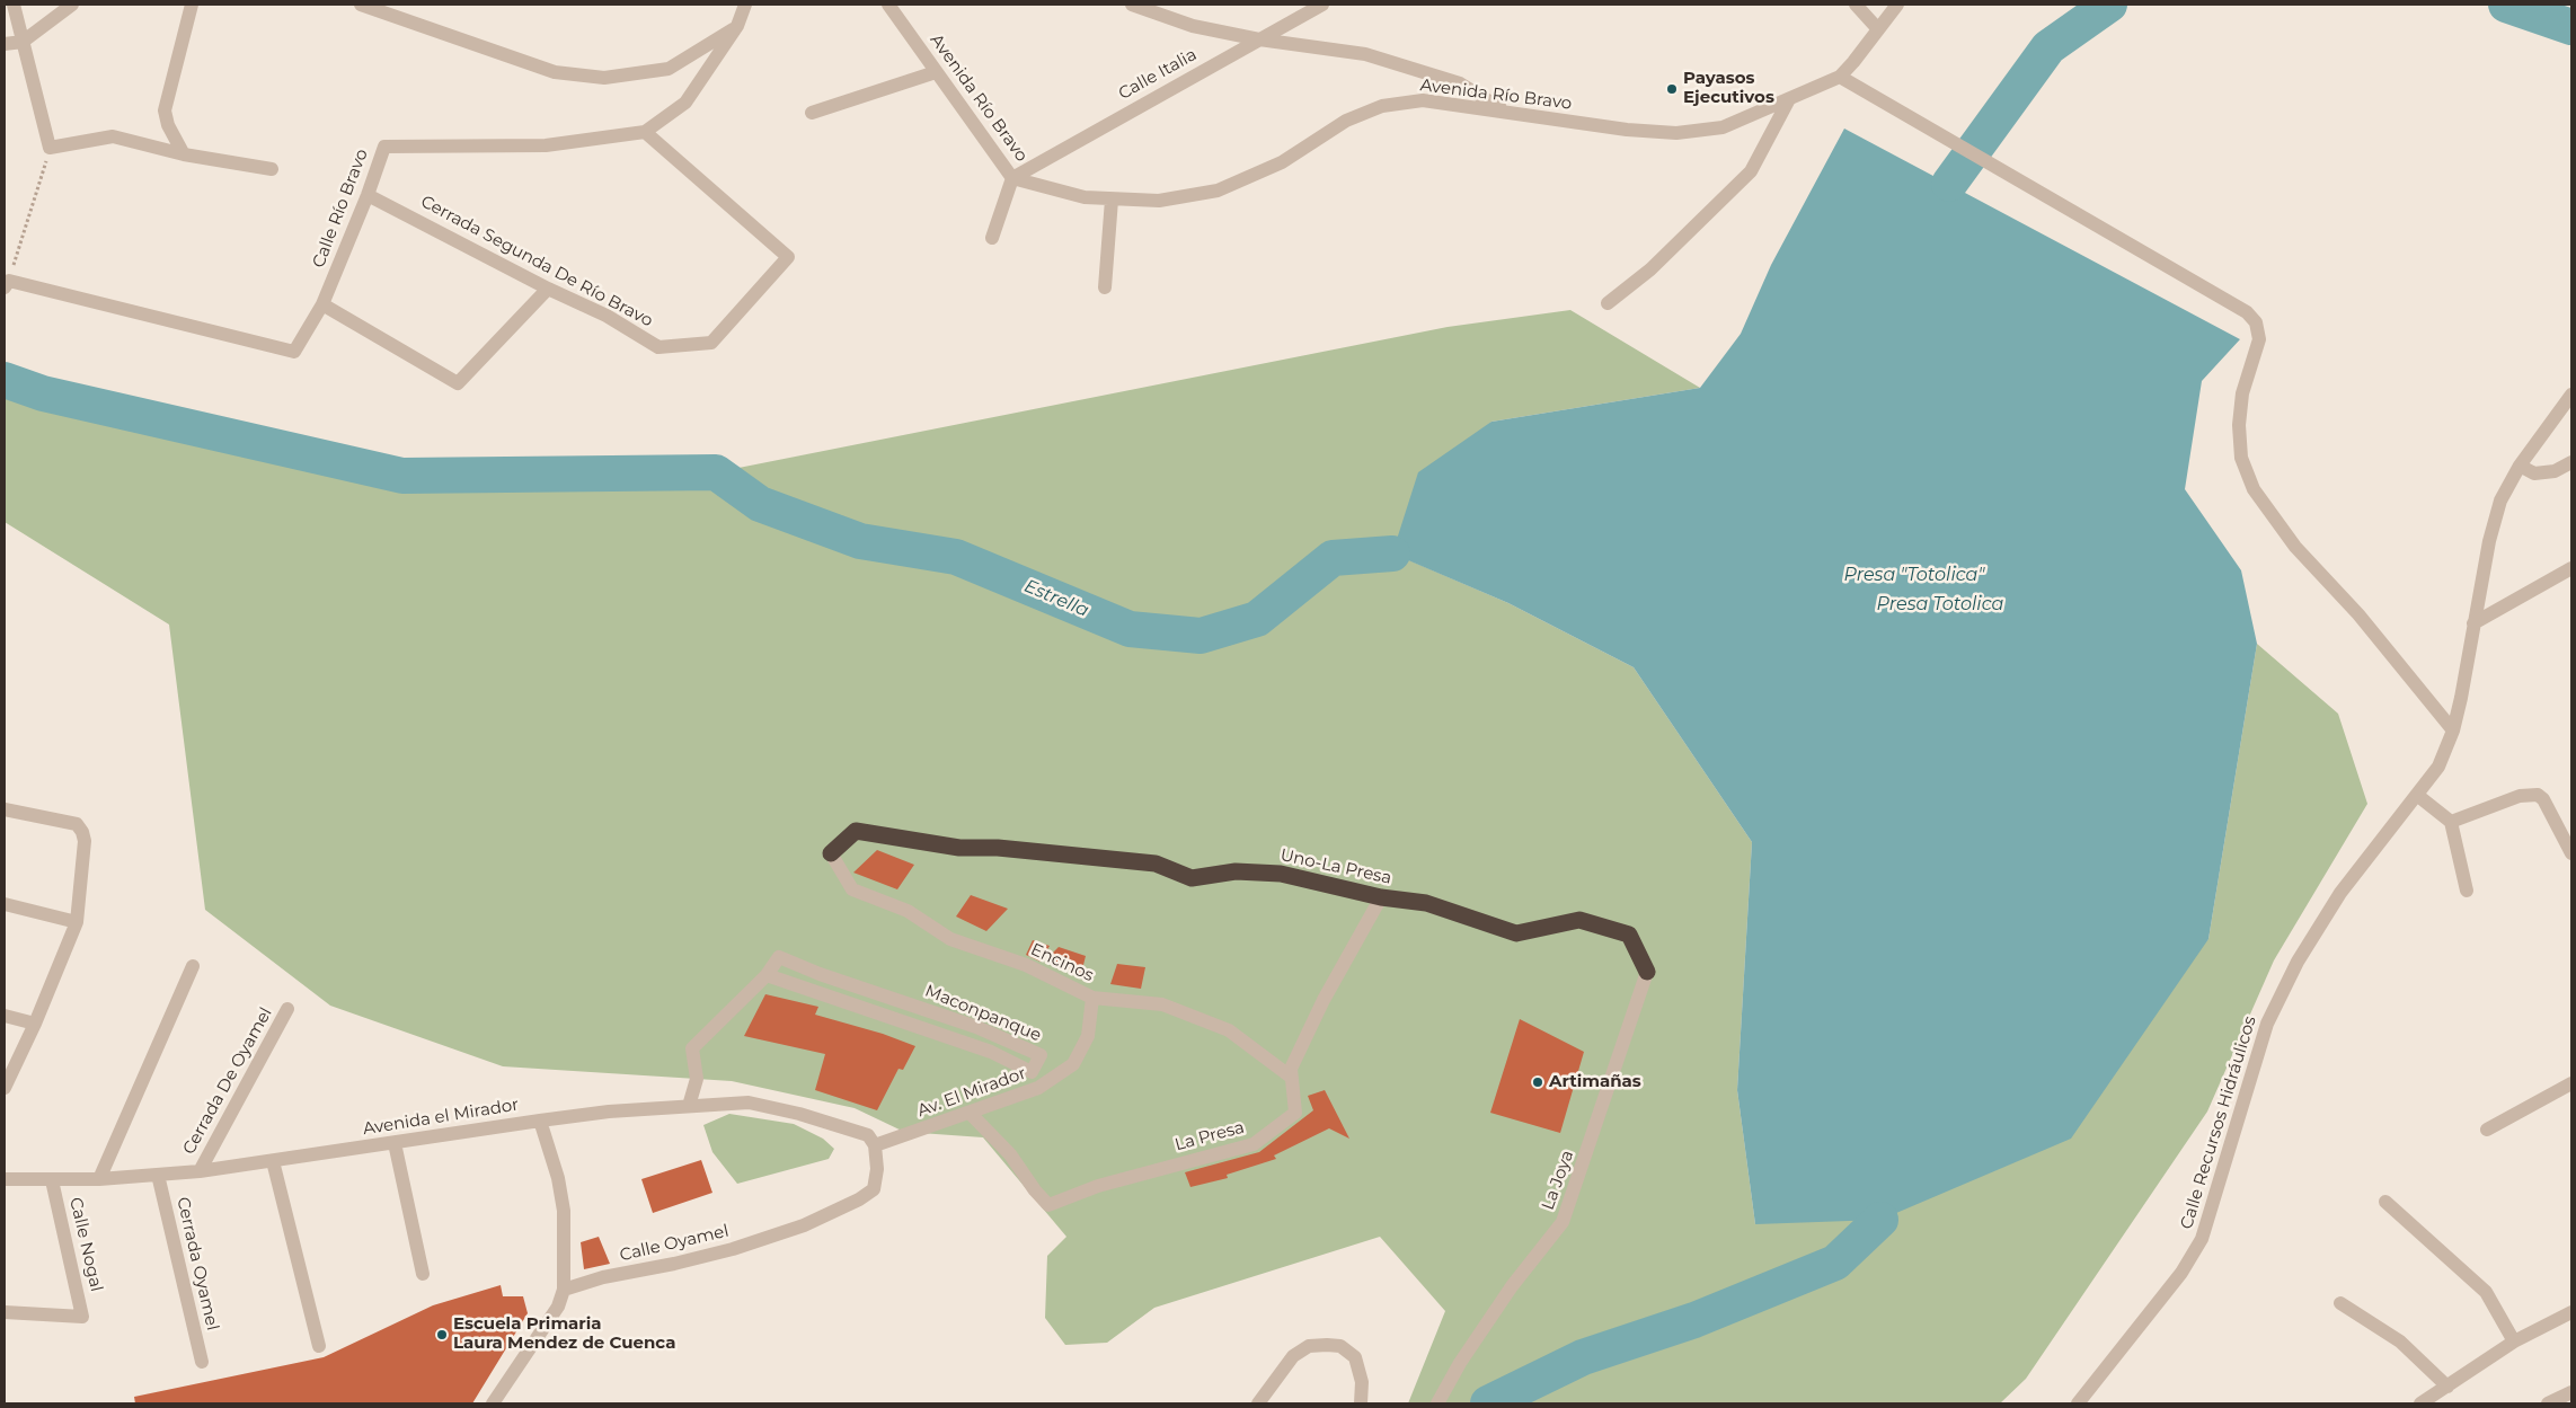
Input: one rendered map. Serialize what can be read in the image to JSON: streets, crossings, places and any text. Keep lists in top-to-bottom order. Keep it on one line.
{"streets":{"highway":["Uno-La Presa"],"street":["Calle Italia","Avenida Río Bravo","Calle Río Bravo","Cerrada Segunda De Río Bravo","Encinos","Maconpanque","Cerrada De Oyamel","Av. El Mirador","Avenida el Mirador","Calle Recursos Hidráulicos","La Presa","La Joya","Calle Oyamel","Calle Nogal","Cerrada Oyamel"]},"crossings":[["Calle Italia","Avenida Río Bravo"],["Calle Río Bravo","Cerrada Segunda De Río Bravo"],["Uno-La Presa","Encinos"],["Uno-La Presa","La Presa"],["Uno-La Presa","La Joya"],["Encinos","Av. El Mirador"],["Encinos","La Presa"],["Cerrada De Oyamel","Avenida el Mirador"],["Av. El Mirador","Avenida el Mirador"],["Av. El Mirador","La Presa"],["Av. El Mirador","Calle Oyamel"],["Avenida el Mirador","Calle Oyamel"],["Avenida el Mirador","Calle Nogal"],["Avenida el Mirador","Cerrada Oyamel"]],"water":["Presa \"Totolica\"","Estrella","Presa Totolica"],"places":["Payasos Ejecutivos","Artimañas","Escuela Primaria Laura Mendez de Cuenca"]}
